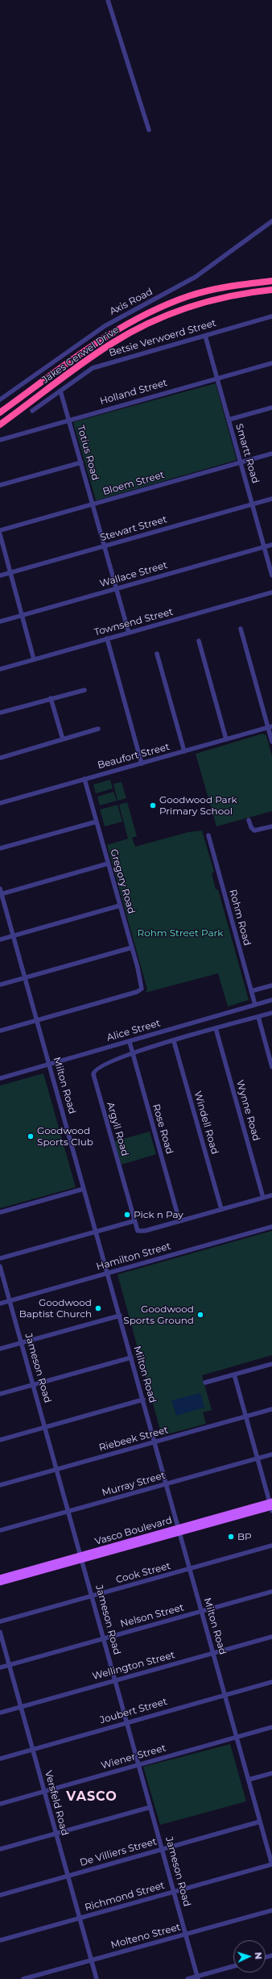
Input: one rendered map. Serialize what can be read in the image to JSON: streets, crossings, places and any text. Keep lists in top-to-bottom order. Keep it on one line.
{"streets":{"highway":["Jakes Gerwel Drive"],"main road":["Vasco Boulevard"],"street":["Axis Road","Betsie Verwoerd Street","Holland Street","Totius Road","Smartt Road","Bloem Street","Stewart Street","Wallace Street","Townsend Street","Beaufort Street","Gregory Road","Rohm Road","Alice Street","Milton Road","Wynne Road","Windell Road","Argyll Road","Rose Road","Hamilton Street","Jameson Road","Riebeek Street","Murray Street","Cook Street","Nelson Street","Wellington Street","Joubert Street","Wiener Street","Versfeld Road","De Villiers Street","Richmond Street","Molteno Street"]},"crossings":[["Betsie Verwoerd Street","Totius Road"],["Betsie Verwoerd Street","Smartt Road"],["Holland Street","Totius Road"],["Holland Street","Smartt Road"],["Totius Road","Bloem Street"],["Totius Road","Stewart Street"],["Totius Road","Wallace Street"],["Totius Road","Townsend Street"],["Smartt Road","Bloem Street"],["Smartt Road","Stewart Street"],["Smartt Road","Wallace Street"],["Beaufort Street","Gregory Road"],["Gregory Road","Milton Road"],["Rohm Road","Alice Street"],["Alice Street","Milton Road"],["Alice Street","Wynne Road"],["Alice Street","Windell Road"],["Alice Street","Argyll Road"],["Alice Street","Rose Road"],["Milton Road","Hamilton Street"],["Milton Road","Riebeek Street"],["Milton Road","Murray Street"],["Milton Road","Vasco Boulevard"],["Milton Road","Cook Street"],["Milton Road","Nelson Street"],["Milton Road","Wellington Street"],["Milton Road","Joubert Street"],["Milton Road","Wiener Street"],["Milton Road","De Villiers Street"],["Milton Road","Richmond Street"],["Argyll Road","Rose Road"],["Hamilton Street","Jameson Road"],["Jameson Road","Riebeek Street"],["Jameson Road","Murray Street"],["Jameson Road","Vasco Boulevard"],["Jameson Road","Cook Street"],["Jameson Road","Nelson Street"],["Jameson Road","Wellington Street"],["Jameson Road","Joubert Street"],["Jameson Road","Wiener Street"],["Jameson Road","De Villiers Street"],["Jameson Road","Richmond Street"],["Jameson Road","Molteno Street"],["Nelson Street","Versfeld Road"],["Wellington Street","Versfeld Road"],["Joubert Street","Versfeld Road"],["Wiener Street","Versfeld Road"],["Versfeld Road","De Villiers Street"],["Versfeld Road","Richmond Street"],["Versfeld Road","Molteno Street"]],"districts":["VASCO"],"parks":["Rohm Street Park"],"places":["Goodwood Park Primary School","Goodwood Sports Club","Pick n Pay","Goodwood Baptist Church","Goodwood Sports Ground","BP"],"north":"right"}
